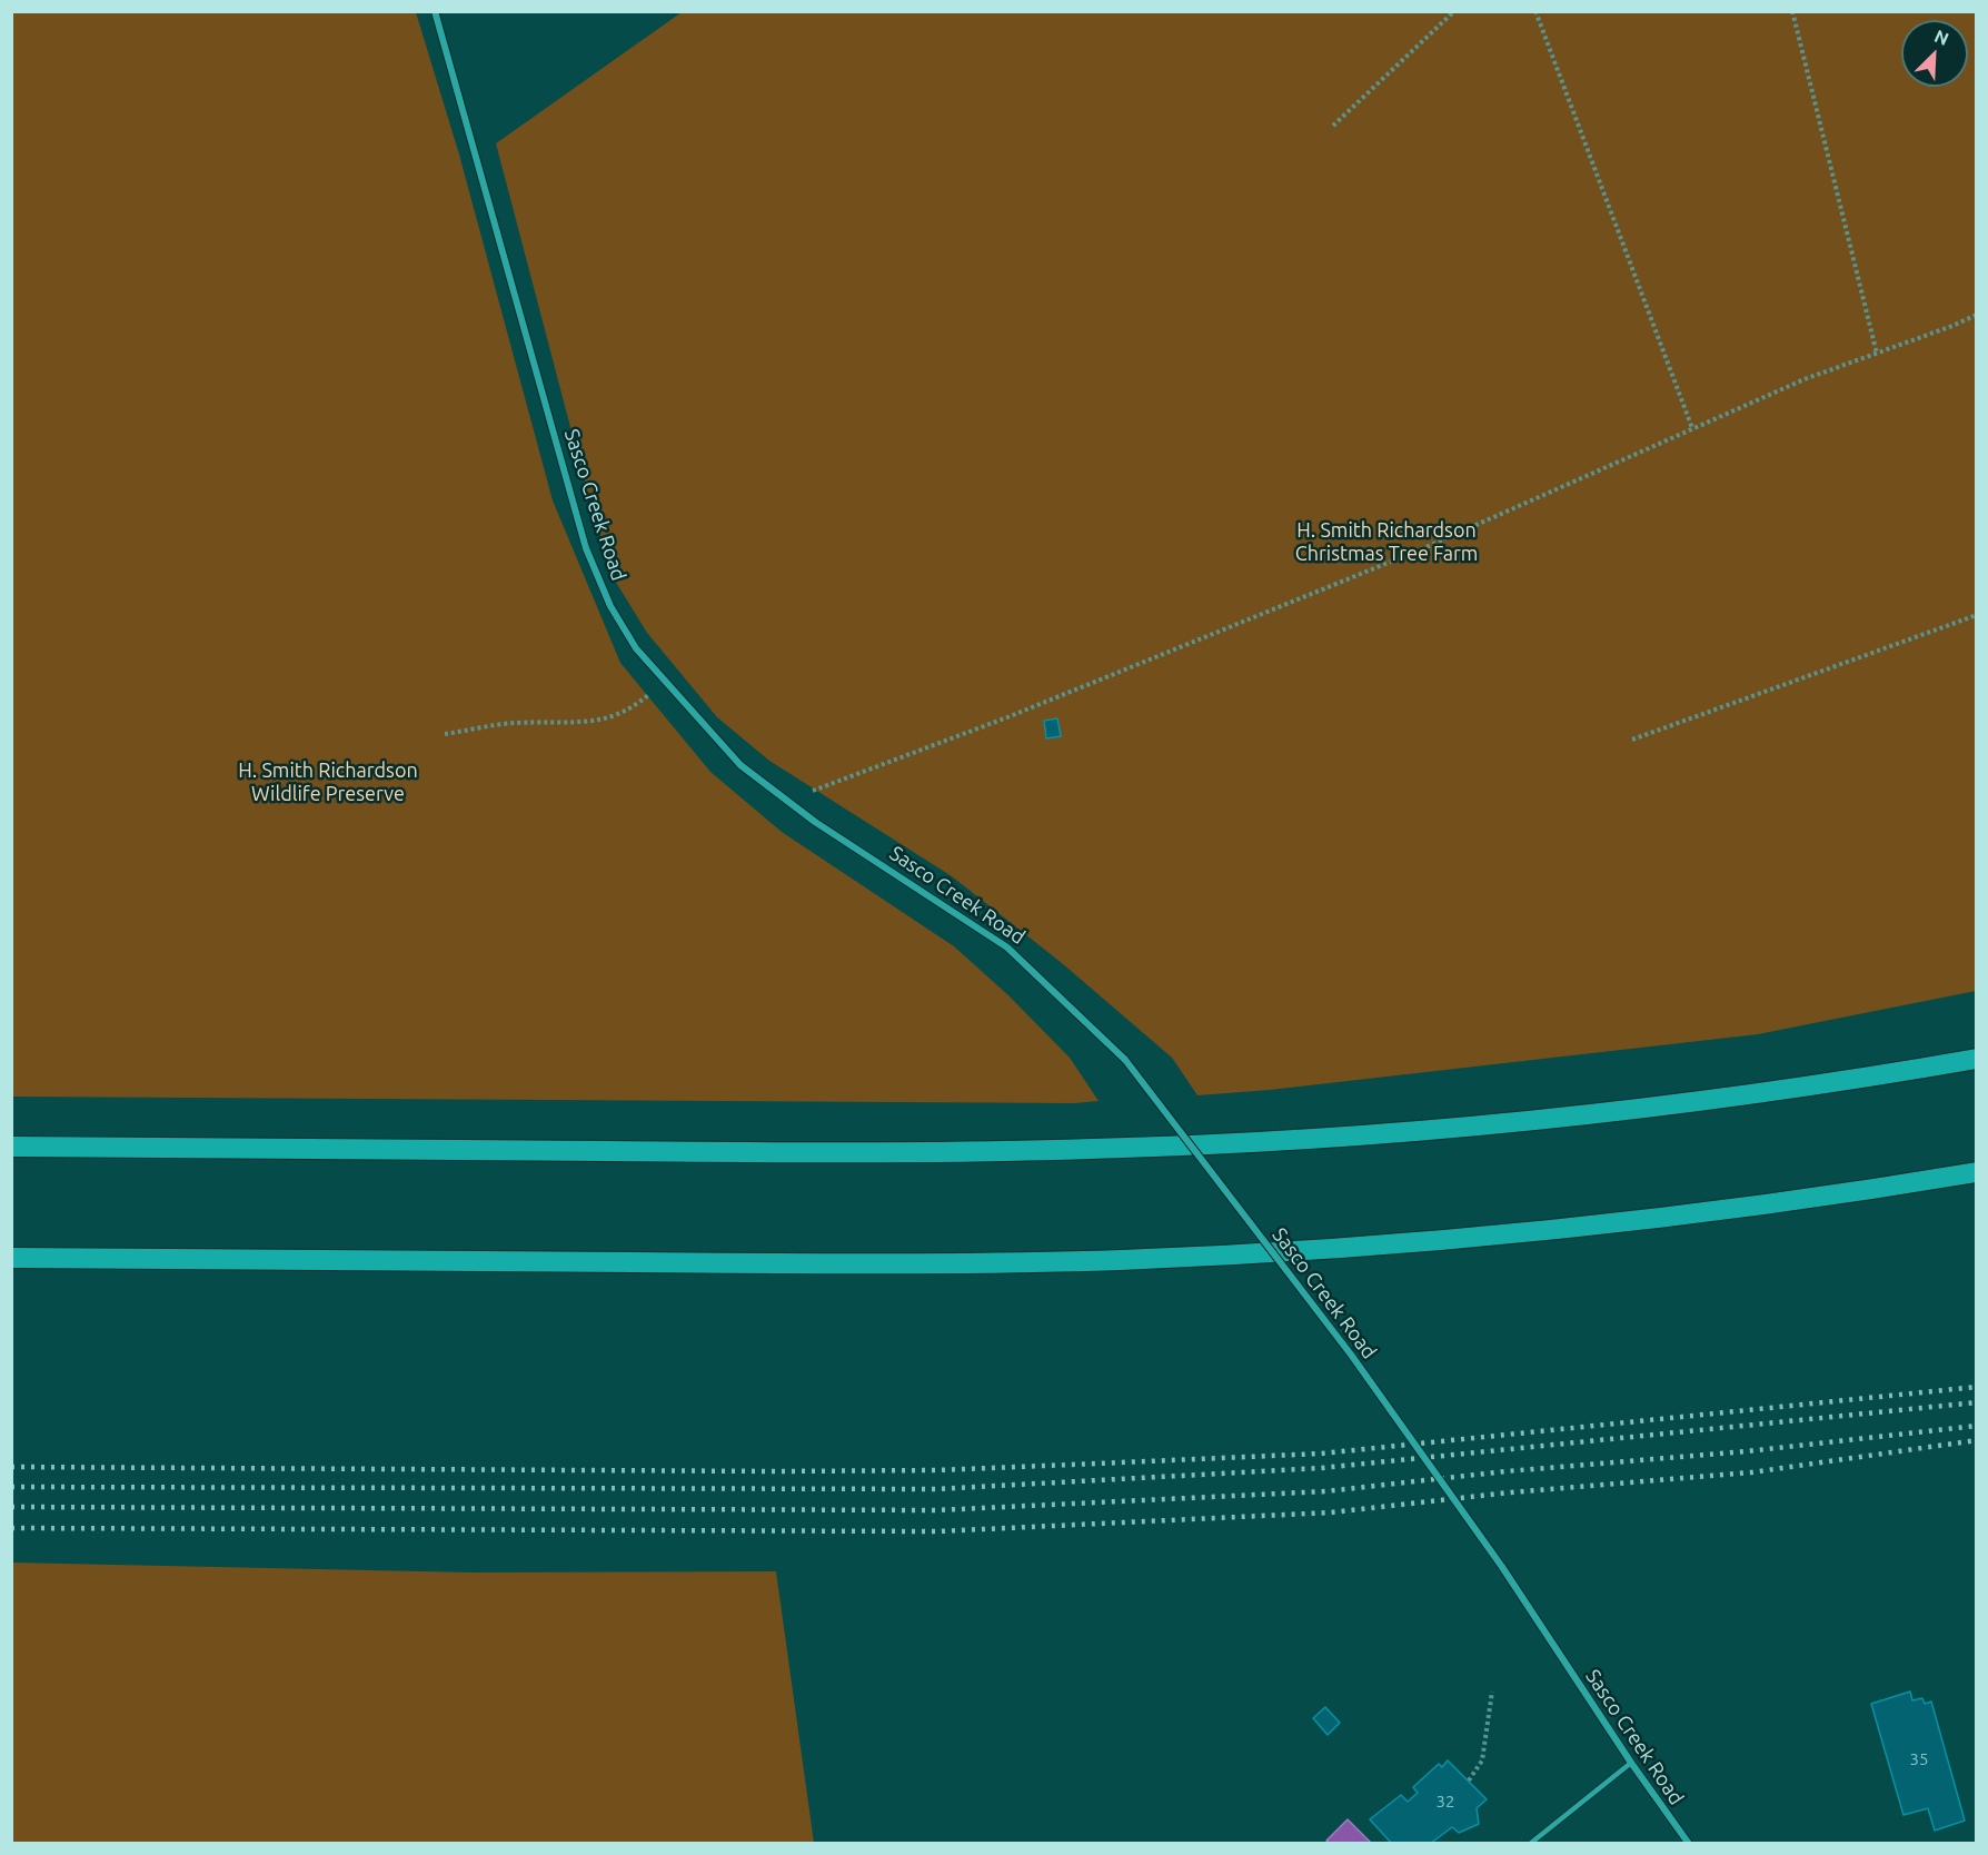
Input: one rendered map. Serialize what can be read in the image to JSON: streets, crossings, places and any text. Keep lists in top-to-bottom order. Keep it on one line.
{"streets":{"street":["Sasco Creek Road"]},"parks":["H. Smith Richardson Christmas Tree Farm","H. Smith Richardson Wildlife Preserve"],"house_numbers":["35","32"],"north":"top right"}
